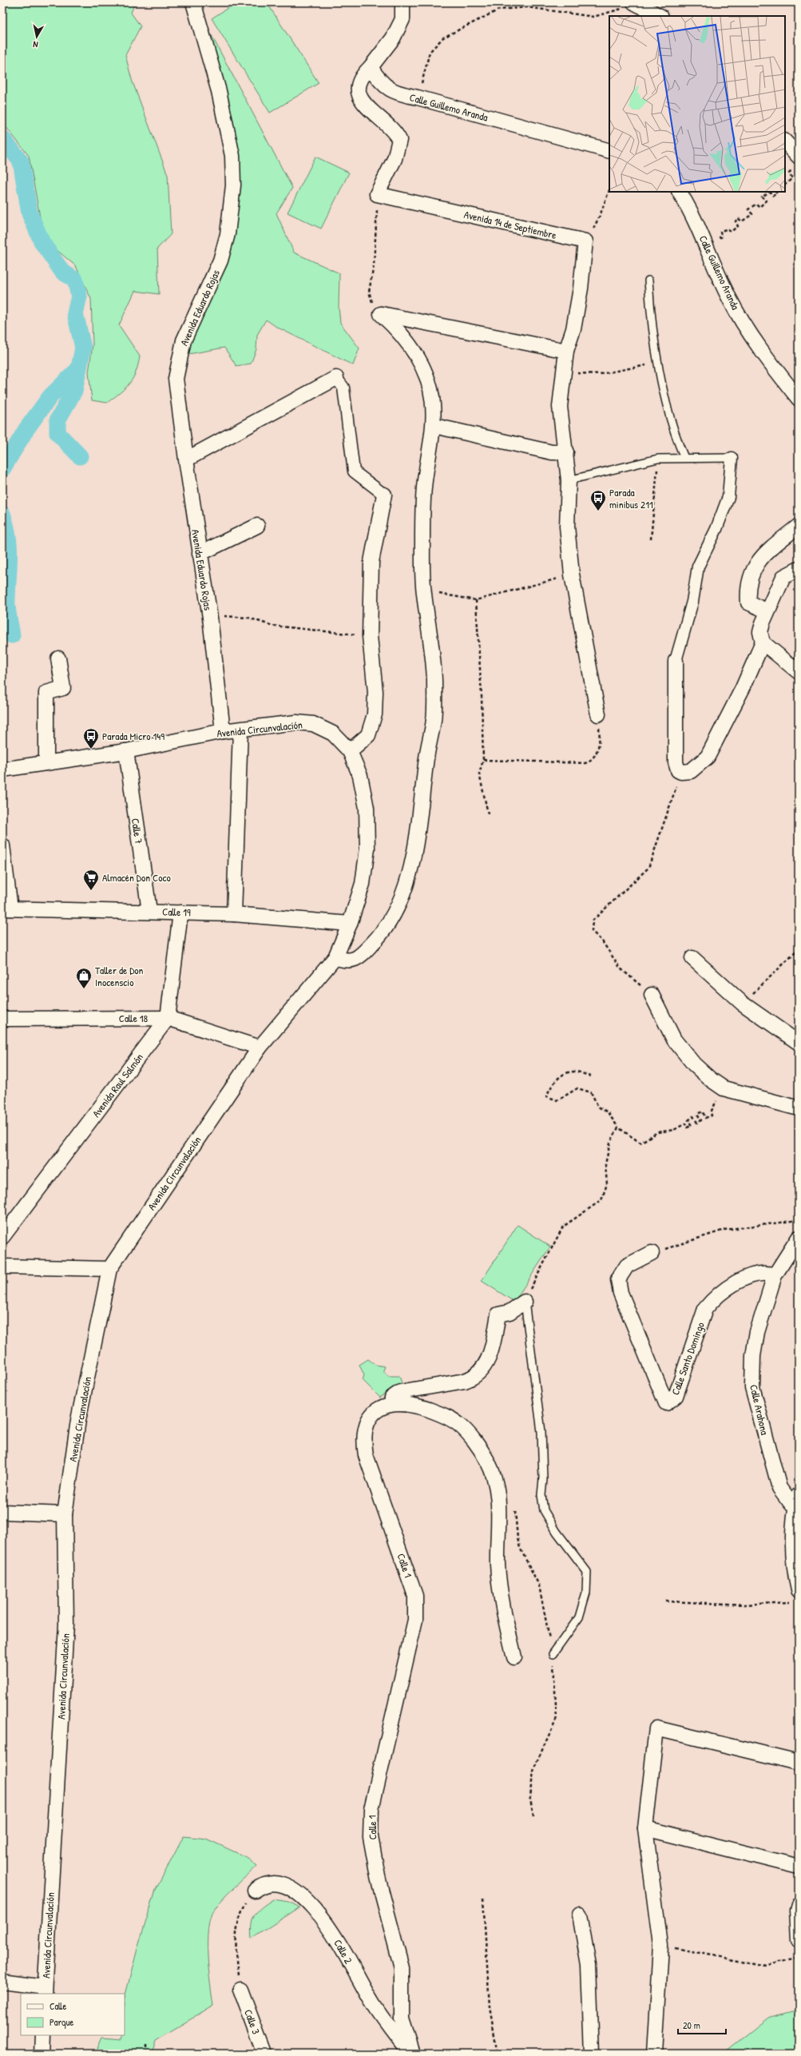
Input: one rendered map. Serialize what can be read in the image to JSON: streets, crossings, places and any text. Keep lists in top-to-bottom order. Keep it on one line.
{"streets":{"street":["Calle Guillemo Aranda","Avenida 14 de Septiembre","Avenida Eduardo Rojas","Avenida Circunvalación","Calle 7","Calle 19","Calle 18","Avenida Raul Salmón","Calle Santo Domingo","Calle Arahona","Calle 1","Calle 2","Calle 3"]},"crossings":[["Avenida Eduardo Rojas","Avenida Circunvalación"],["Avenida Circunvalación","Calle 7"],["Avenida Circunvalación","Calle 19"],["Avenida Circunvalación","Calle 18"],["Calle 7","Calle 19"],["Calle 18","Avenida Raul Salmón"],["Calle Santo Domingo","Calle Arahona"]],"places":{"bus stop":["Parada minibus 211","Parada Micro 149"],"supermarket":["Almacén Don Coco"],"shop":["Taller de Don Inocenscio"]},"legend":["Calle","Parque"],"scale_bar":"20 m","north":"bottom"}
